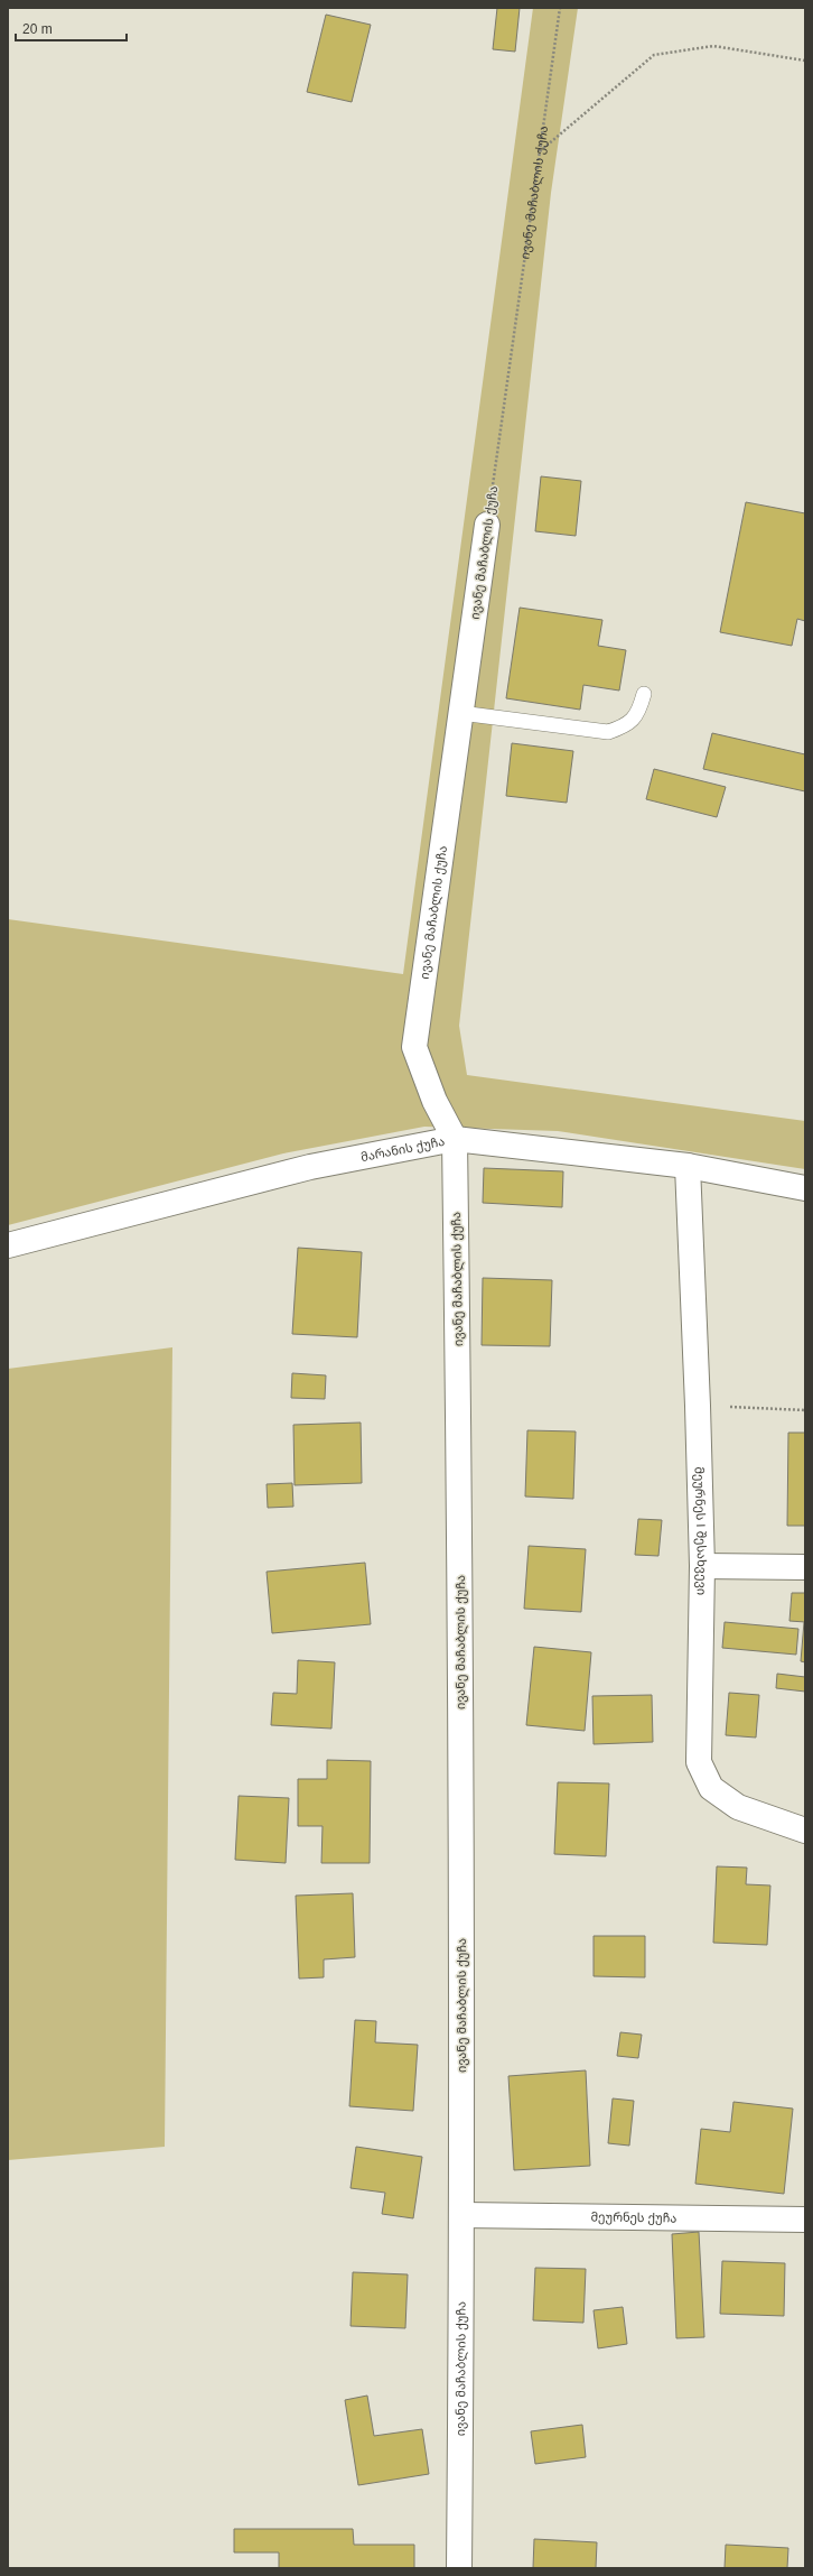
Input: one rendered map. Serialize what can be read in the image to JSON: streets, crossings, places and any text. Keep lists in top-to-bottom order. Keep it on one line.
{"streets":{"street":["ივანე მაჩაბლის ქუჩა","მარანის ქუჩა","მეურნეს I შესახვევი","მეურნეს ქუჩა"]},"crossings":[["ივანე მაჩაბლის ქუჩა","მარანის ქუჩა"],["ივანე მაჩაბლის ქუჩა","მეურნეს ქუჩა"],["მარანის ქუჩა","მეურნეს I შესახვევი"]],"scale_bar":"20 m"}
